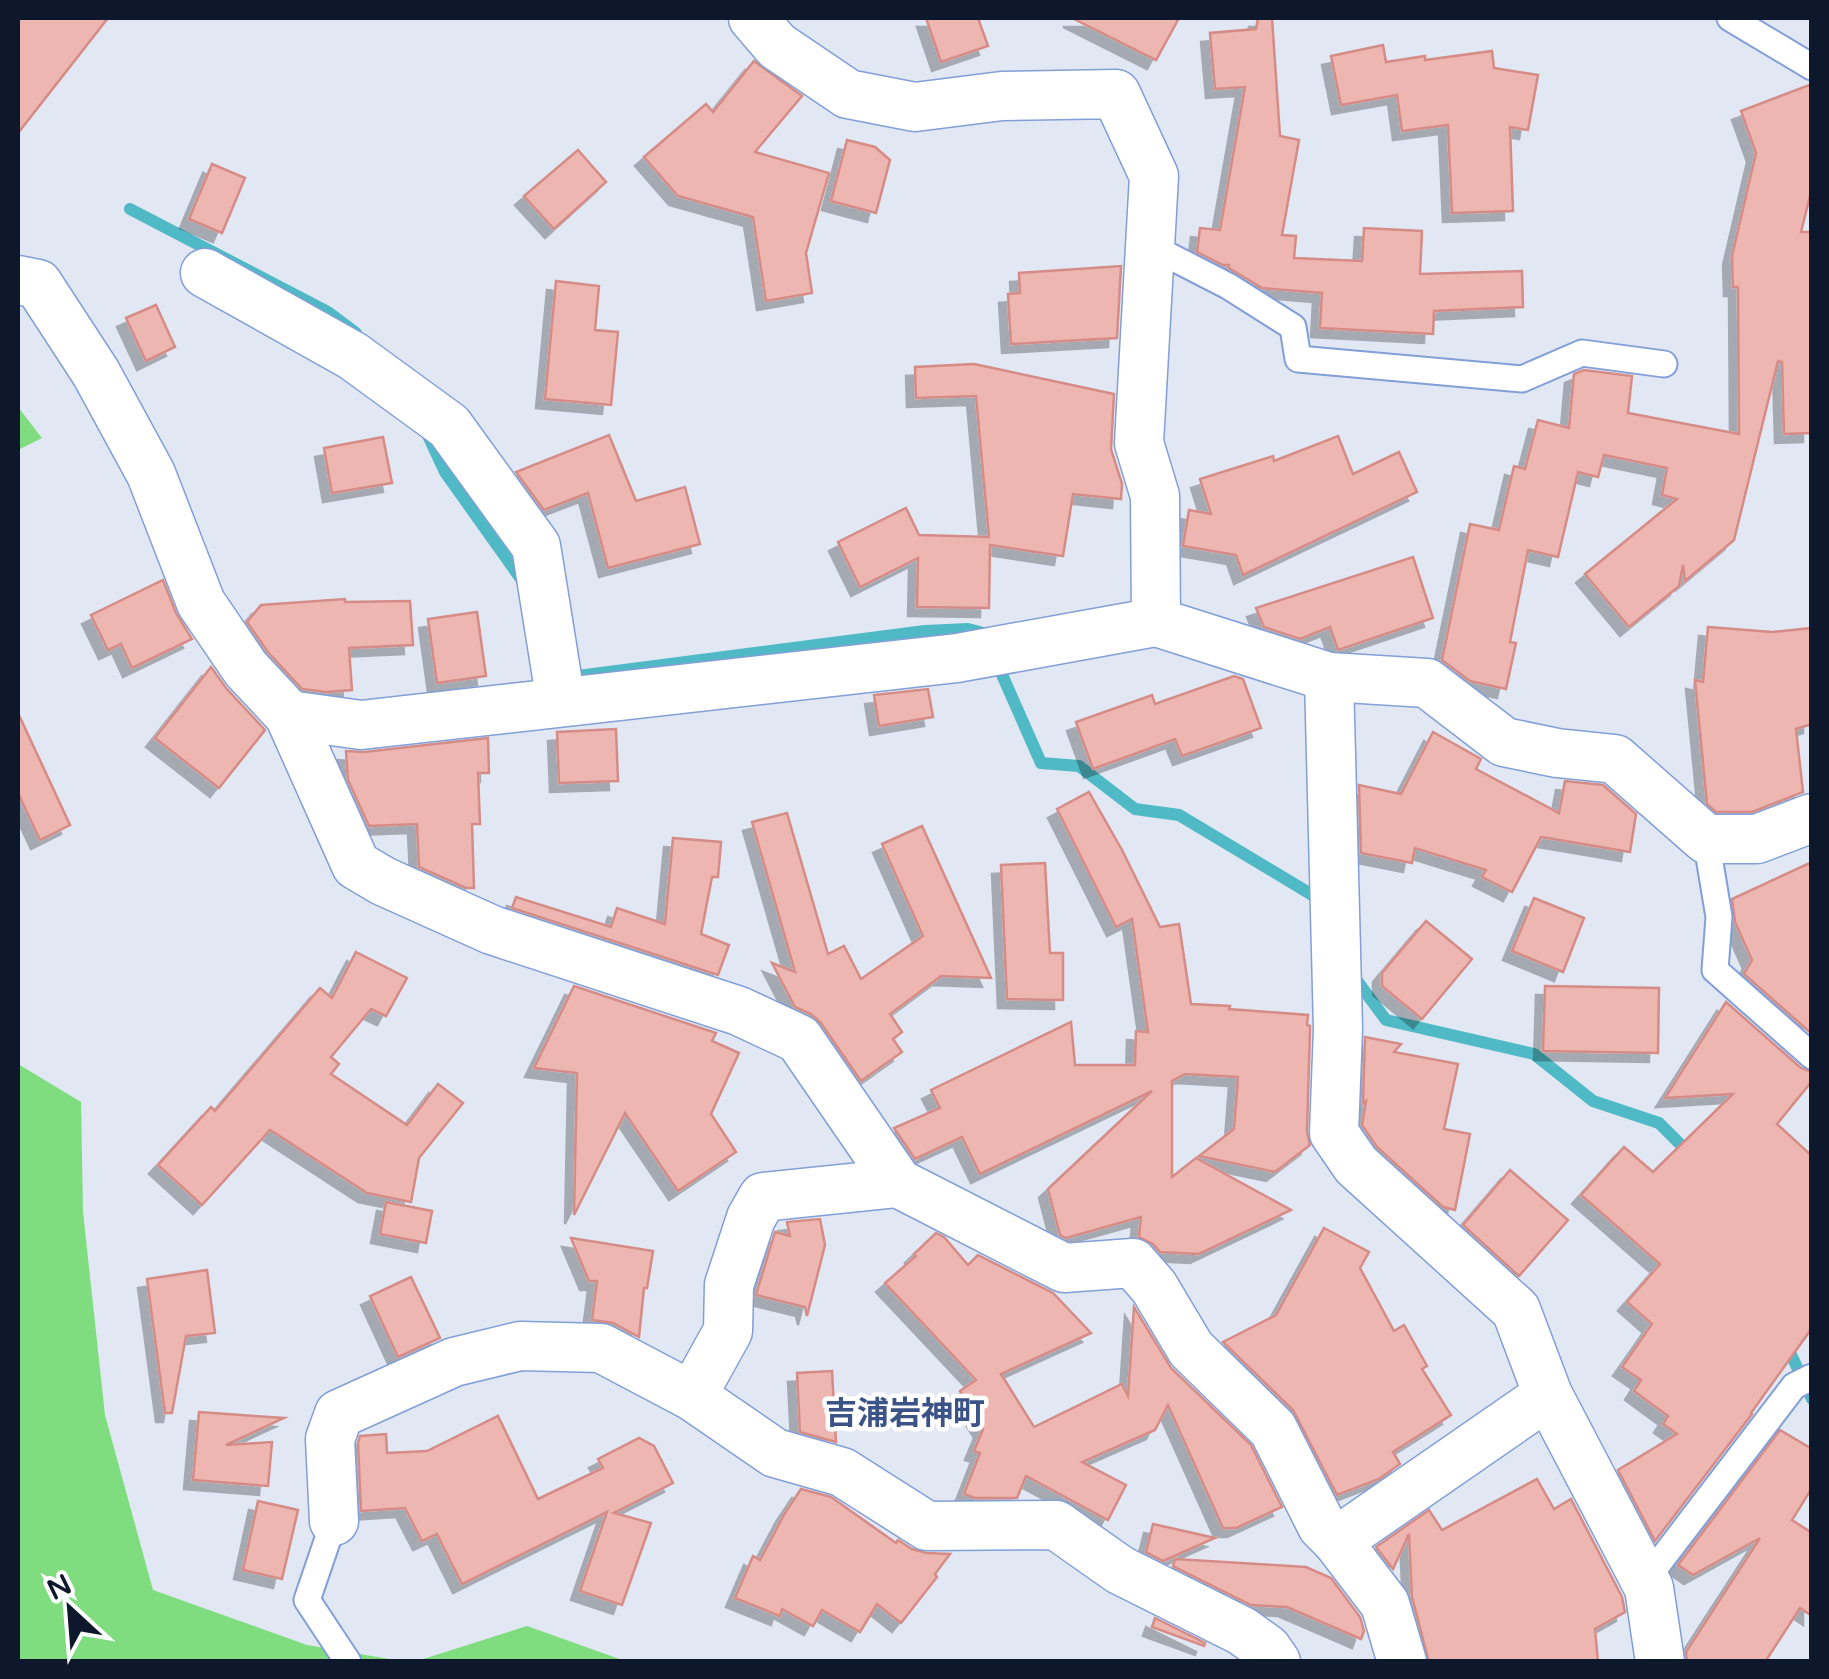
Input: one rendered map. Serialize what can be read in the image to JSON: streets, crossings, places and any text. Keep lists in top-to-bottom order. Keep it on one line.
{"districts":["吉浦岩神町"],"north":"top left"}
